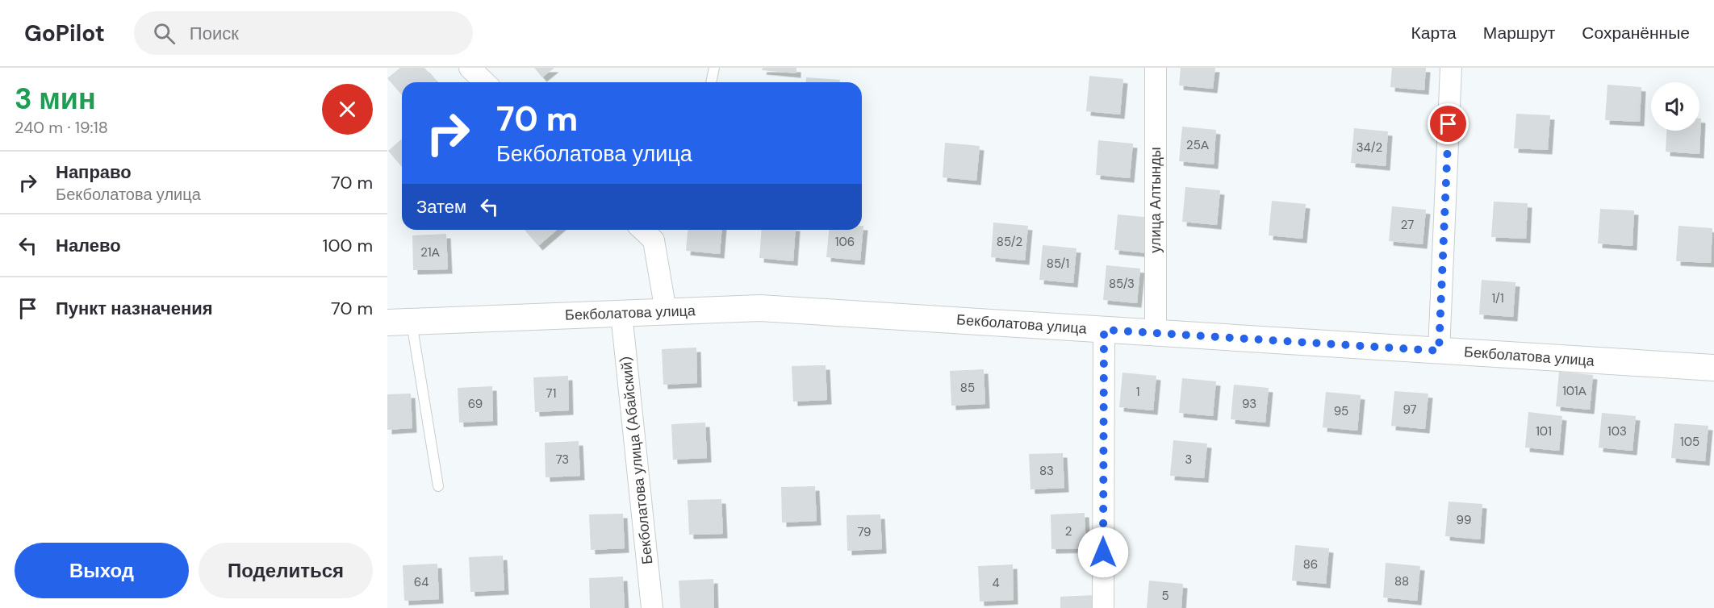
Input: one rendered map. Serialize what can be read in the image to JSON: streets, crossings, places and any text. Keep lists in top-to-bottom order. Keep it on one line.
{"streets":{"street":["улица Алтынды","Бекболатова улица","Бекболатова улица (Абайский)"]},"crossings":[["улица Алтынды","Бекболатова улица"],["Бекболатова улица","Бекболатова улица (Абайский)"]],"house_numbers":["25А","34/2","27","106","85/2","21А","85/1","85/3","1/1","85","101А","1","71","69","93","97","95","101","103","105","73","3","83","99","2","79","86","88","64","4","5"],"page":{"header":"GoPilot","search":"Поиск","nav":["Карта","Маршрут","Сохранённые"],"heading":["3 мин","240 m · 19:18"],"turn":["70 m","Бекболатова улица"],"list":[{"name":"Направо","note":"Бекболатова улица","value":"70 m"},{"name":"Налево","value":"100 m"},{"name":"Пункт назначения","value":"70 m"}],"then":"Затем","buttons":["Выход","Поделиться"]}}
